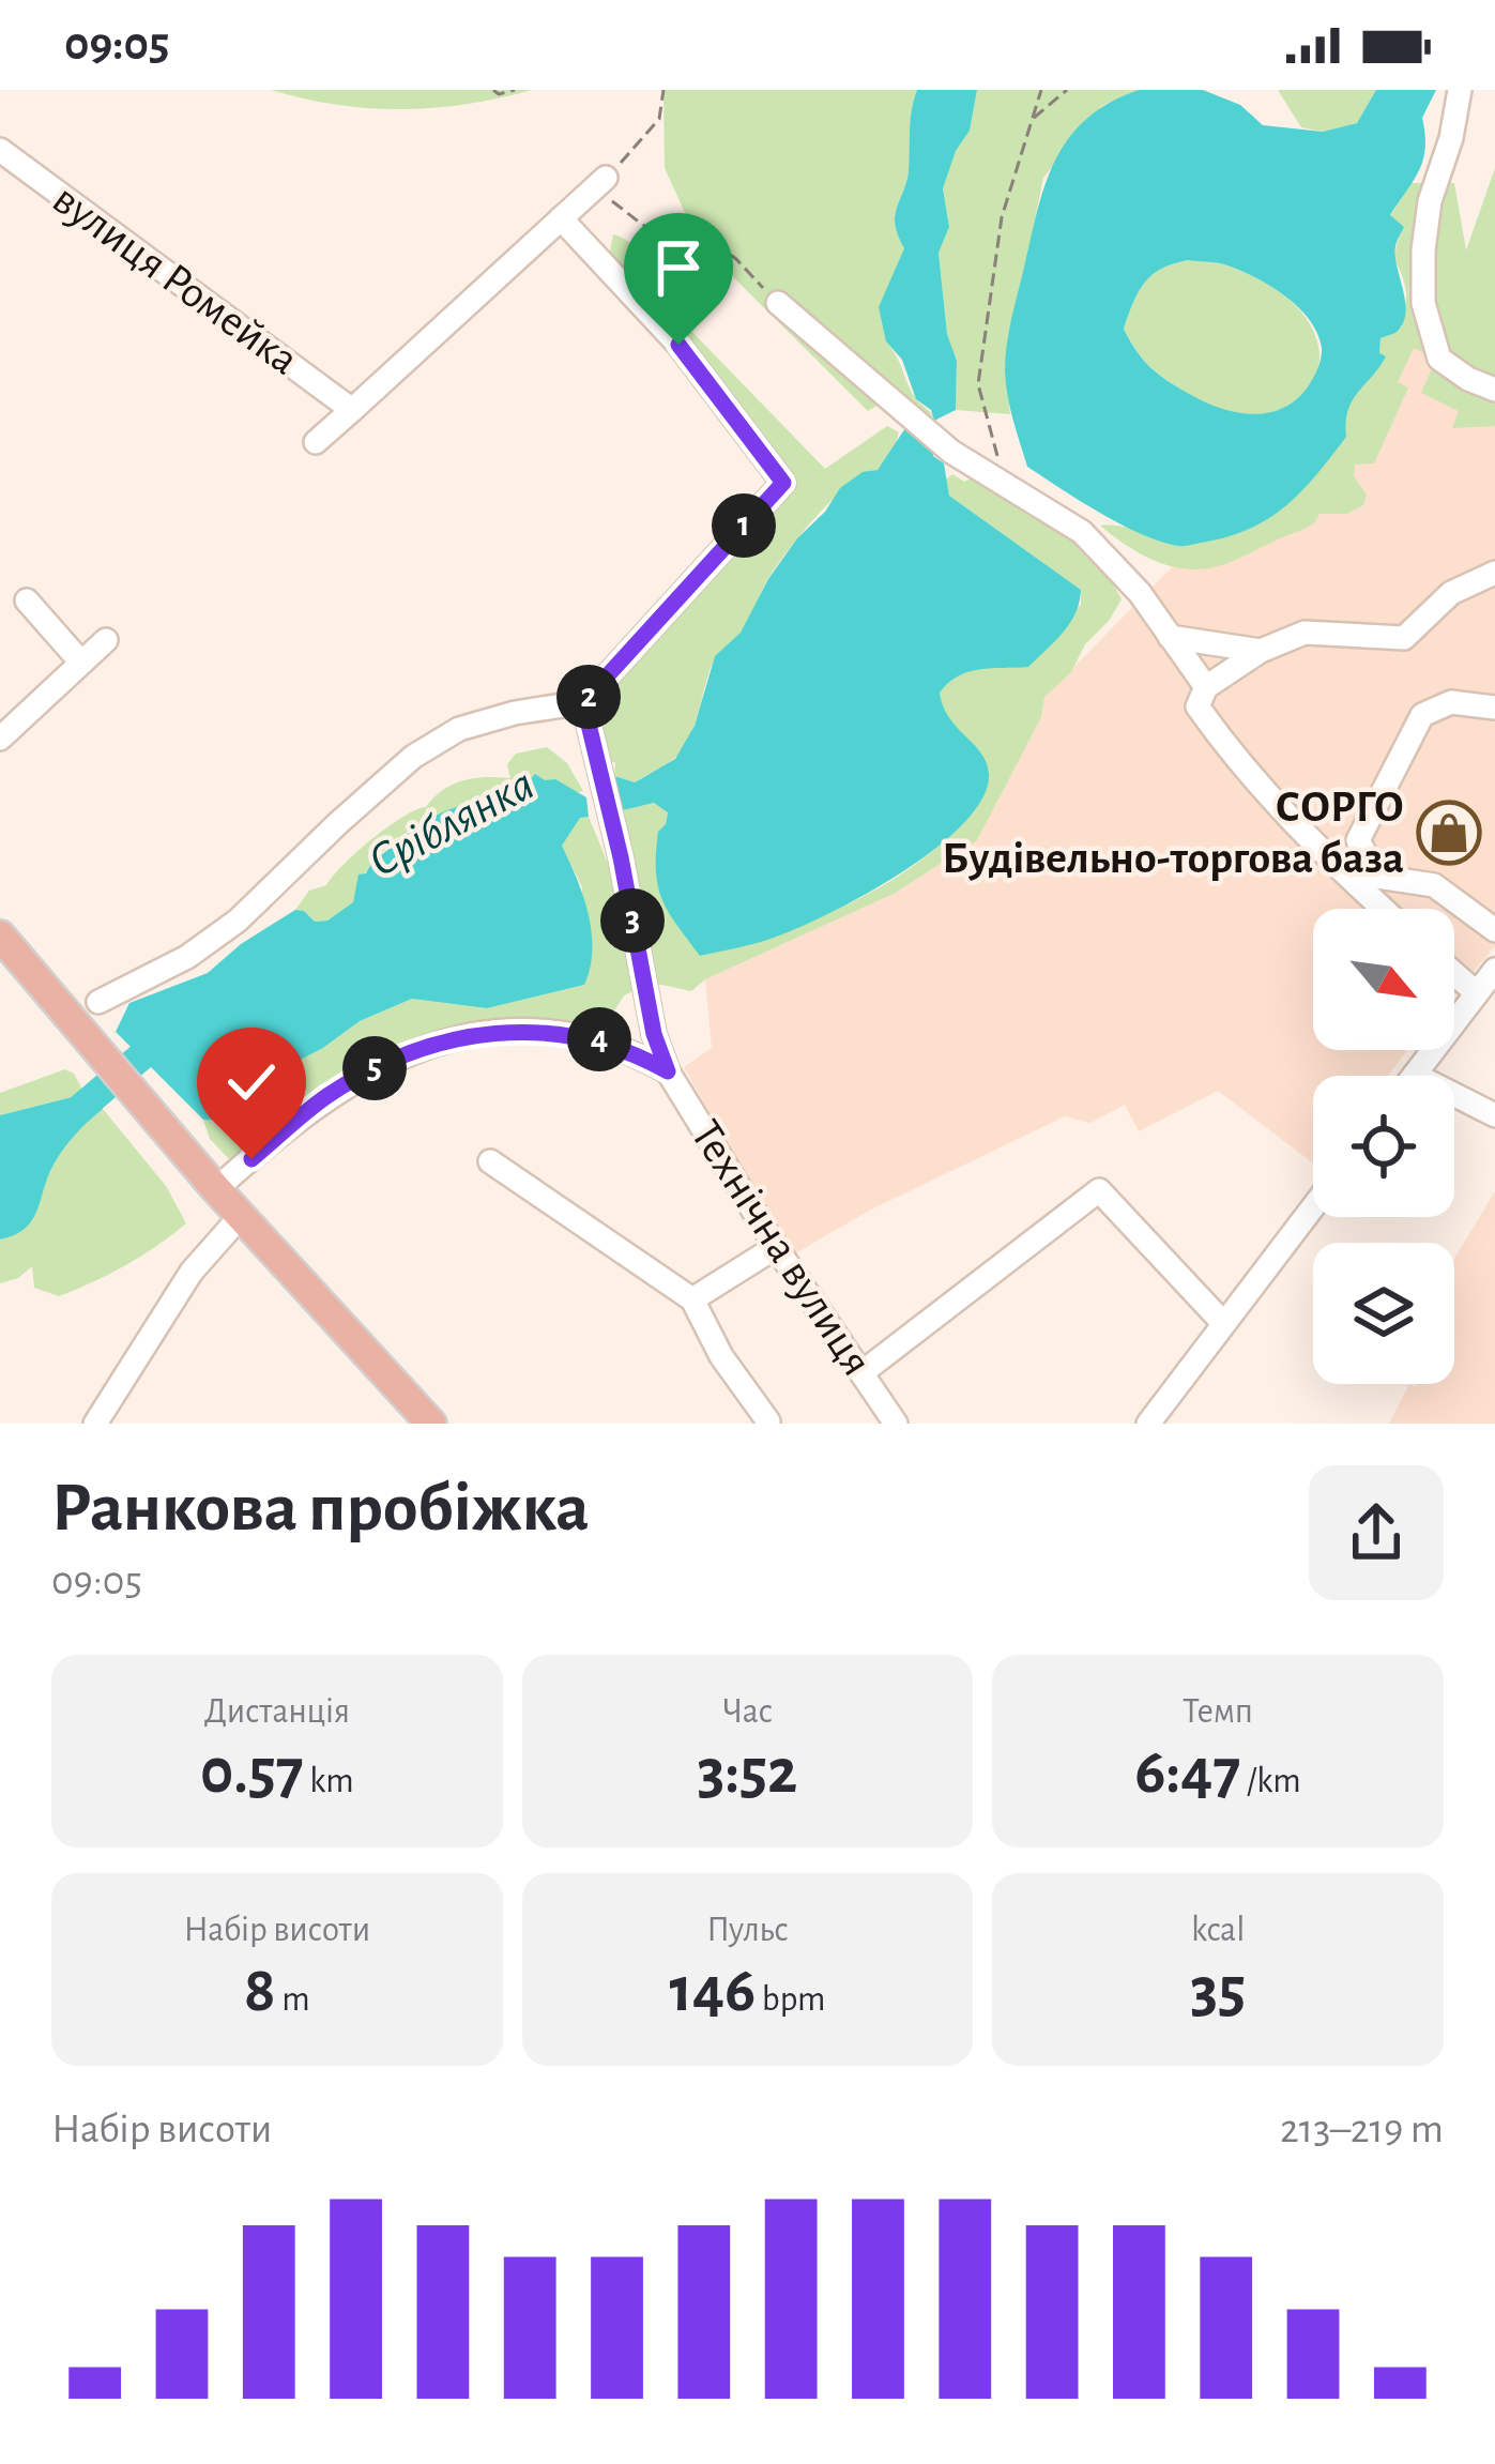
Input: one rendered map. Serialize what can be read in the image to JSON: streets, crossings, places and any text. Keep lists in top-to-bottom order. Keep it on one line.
{"streets":{"street":["вулиця Ромейка","Технічна вулиця"]},"water":["Сріблянка"],"places":{"shop":["СОРГО Будівельно-торгова база"]},"north":"bottom right","page":{"status":"09:05","pins":["1","2","3","4","5"],"heading":["Ранкова пробіжка","09:05"],"stats":[["Дистанція","0.57 km"],["Час","3:52"],["Темп","6:47 /km"],["Набір висоти","8 m"],["Пульс","146 bpm"],["kcal","35"]],"chart":["Набір висоти","213–219 m"]}}
